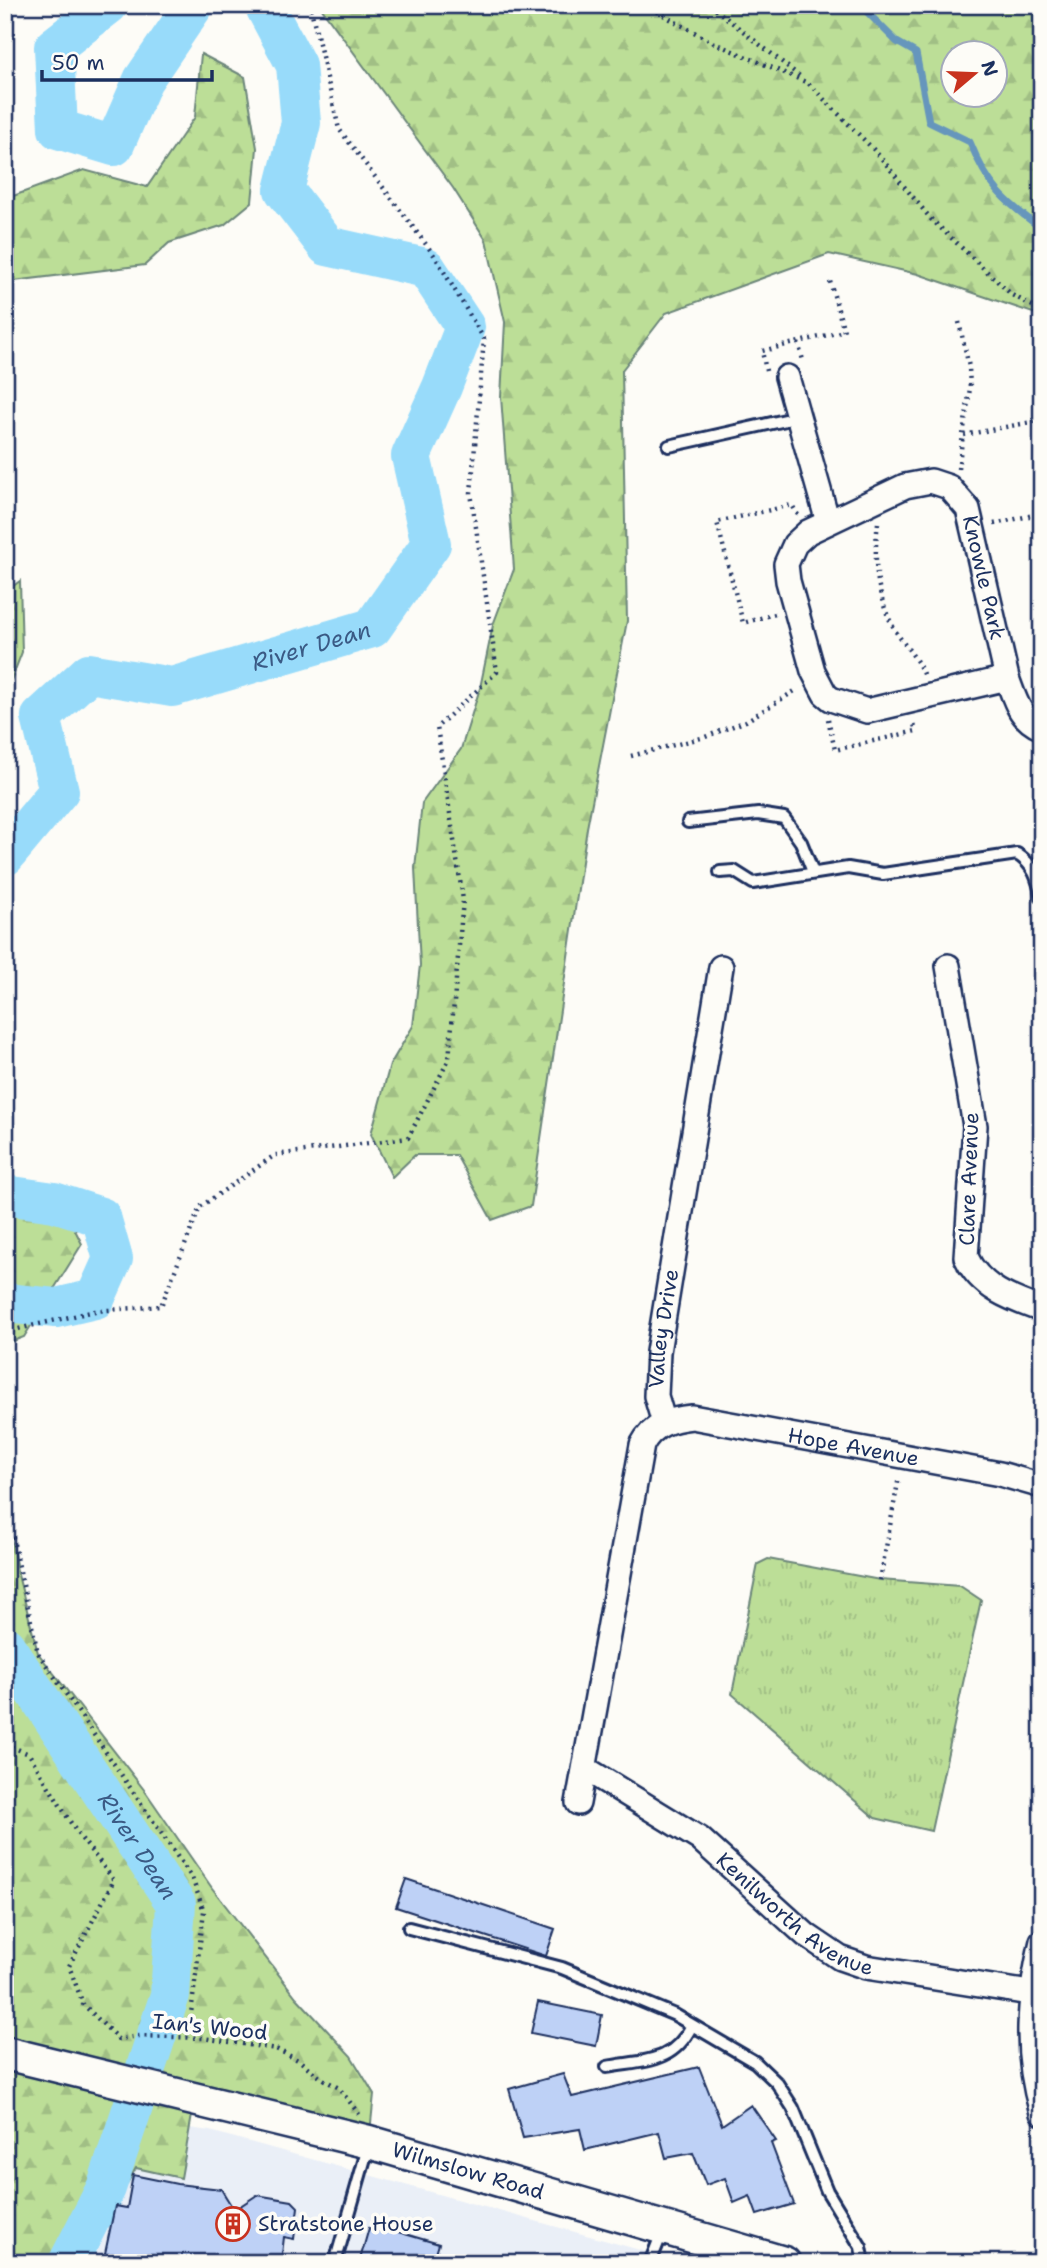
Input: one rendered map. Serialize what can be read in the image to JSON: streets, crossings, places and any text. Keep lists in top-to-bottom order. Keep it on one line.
{"streets":{"street":["Knowle Park","Clare Avenue","Valley Drive","Hope Avenue","Kenilworth Avenue","Wilmslow Road"],"path":["Ian's Wood"]},"crossings":[["Valley Drive","Hope Avenue"],["Ian's Wood","Wilmslow Road"]],"water":["River Dean"],"places":{"building":["Stratstone House"]},"scale_bar":"50 m","north":"right"}
